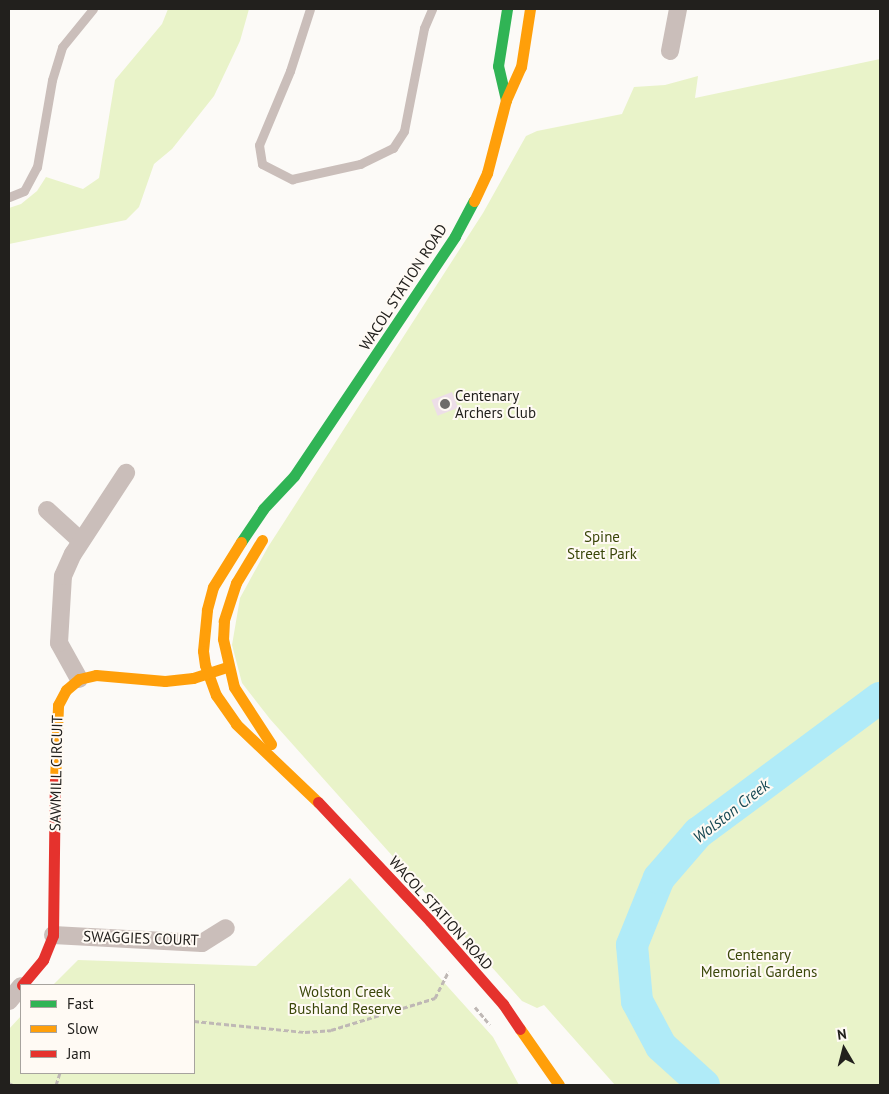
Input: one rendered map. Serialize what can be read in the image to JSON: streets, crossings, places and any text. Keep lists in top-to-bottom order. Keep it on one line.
{"streets":{"main road":["WACOL STATION ROAD","SAWMILL CIRCUIT"],"street":["SWAGGIES COURT"]},"crossings":[["SAWMILL CIRCUIT","SWAGGIES COURT"]],"water":["Wolston Creek"],"parks":["Spine Street Park","Centenary Memorial Gardens","Wolston Creek Bushland Reserve"],"places":["Centenary Archers Club"],"legend":["Fast","Slow","Jam"],"north":"top"}
